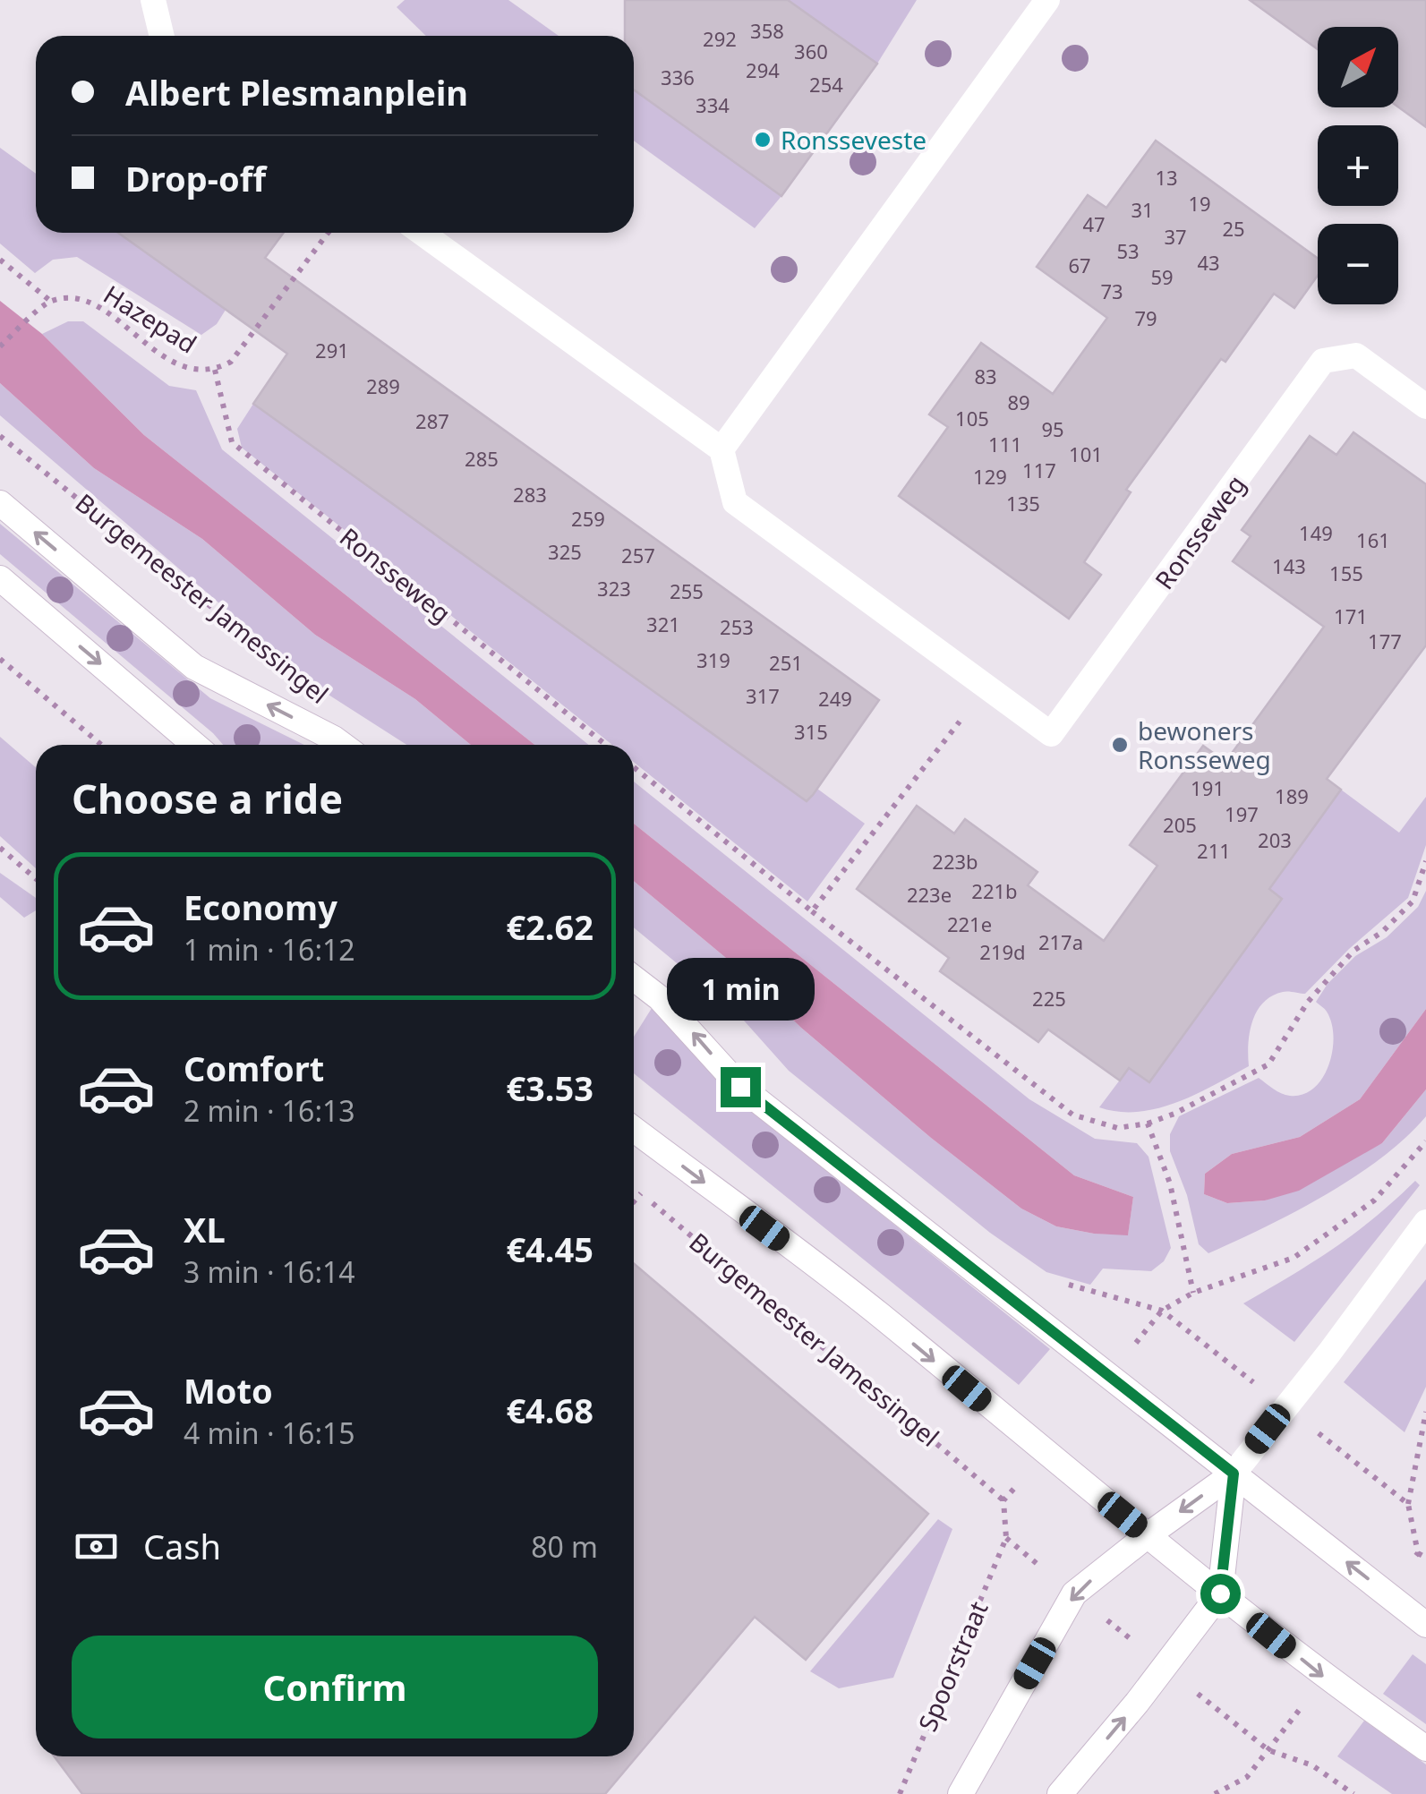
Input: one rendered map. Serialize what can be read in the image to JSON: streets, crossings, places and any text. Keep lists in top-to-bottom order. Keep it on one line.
{"streets":{"main road":["Ronsseweg","Burgemeester Jamessingel"],"path":["Hazepad","Spoorstraat"]},"crossings":[["Hazepad","Ronsseweg"],["Burgemeester Jamessingel","Spoorstraat"]],"places":["Ronsseveste","bewoners Ronsseweg"],"house_numbers":["358","292","360","294","336","254","334","13","19","31","47","25","37","53","43","67","59","73","79","291","83","289","89","105","287","95","111","101","285","117","129","283","135","259","149","161","325","257","143","155","323","255","171","321","253","177","319","251","317","249","315","191","189","197","205","203","211","223b","221b","223e","221e","217a","219d","225"],"north":"top right","page":{"map_buttons":["+","−"],"banner":["Albert Plesmanplein","Drop-off"],"heading":"Choose a ride","list":[{"name":"Economy","note":"1 min · 16:12","value":"€2.62"},{"name":"Comfort","note":"2 min · 16:13","value":"€3.53"},{"name":"XL","note":"3 min · 16:14","value":"€4.45"},{"name":"Moto","note":"4 min · 16:15","value":"€4.68"}],"bubble":"1 min","pay":["Cash","80 m"],"buttons":"Confirm"}}
